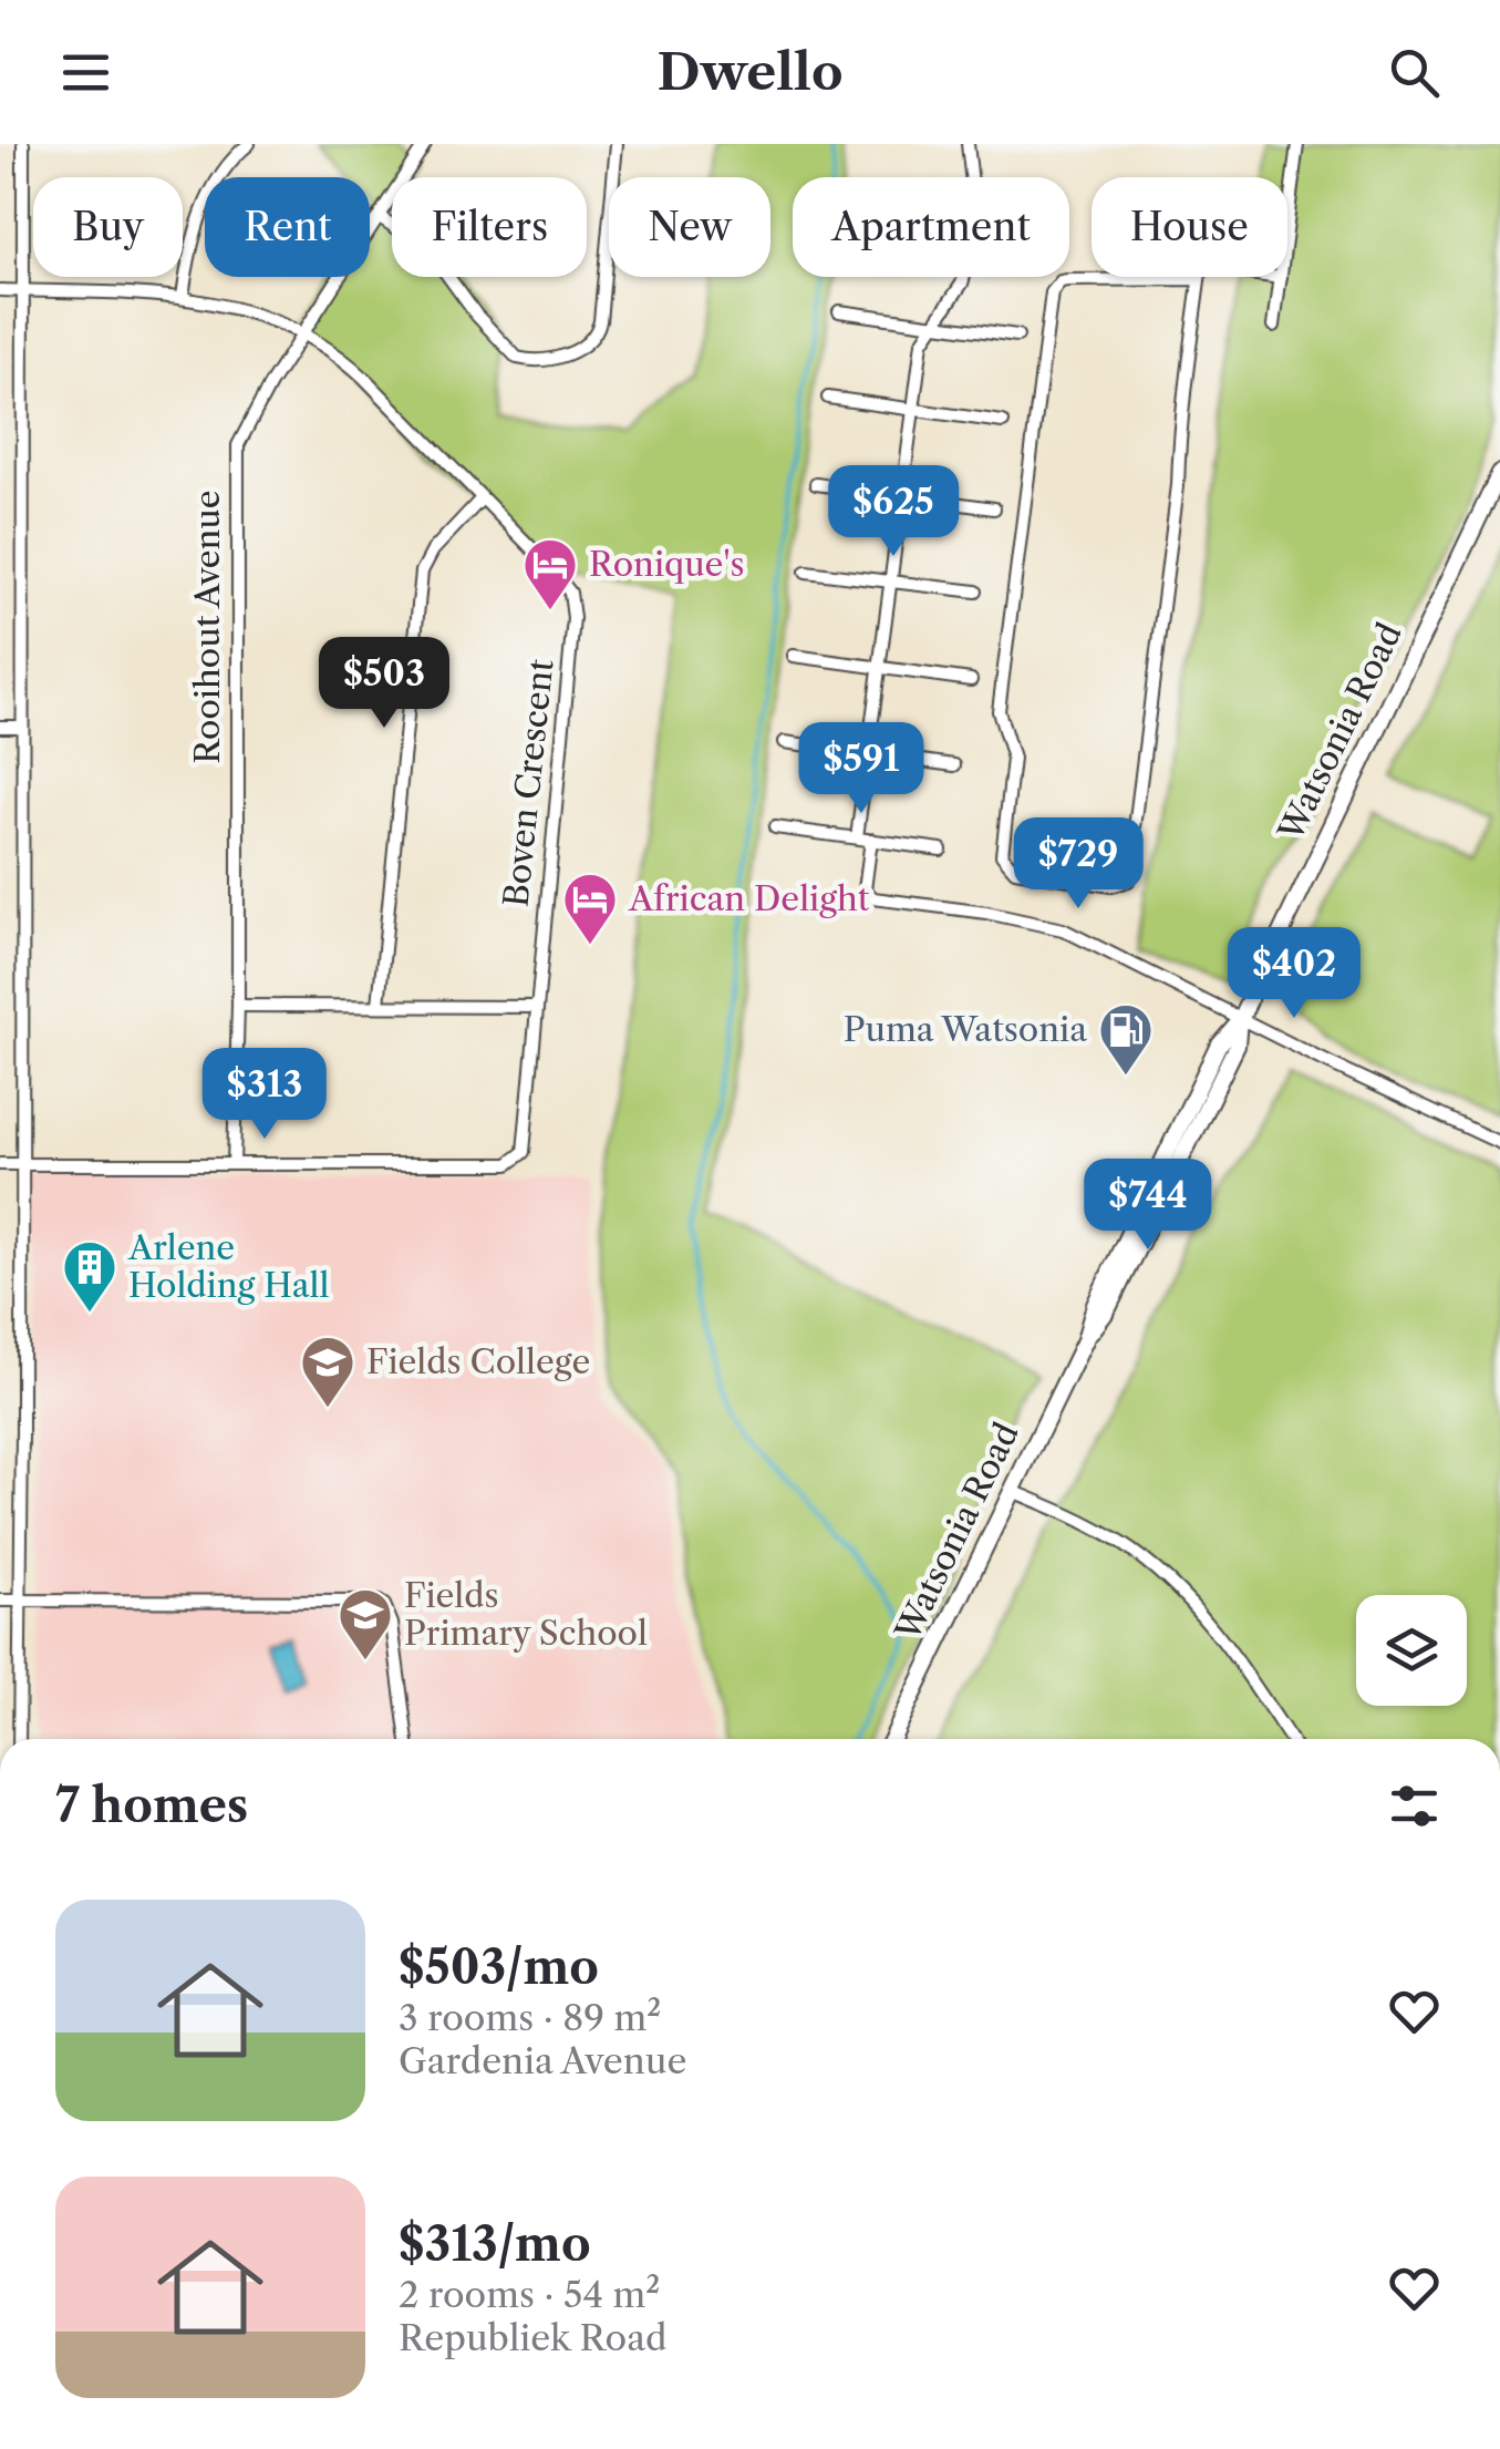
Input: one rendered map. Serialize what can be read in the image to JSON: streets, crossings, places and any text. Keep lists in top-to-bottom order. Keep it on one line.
{"streets":{"main road":["Watsonia Road"],"street":["Rooihout Avenue","Boven Crescent"]},"crossings":[["Rooihout Avenue","Boven Crescent"]],"places":{"hotel":["Ronique's","African Delight"],"fuel station":["Puma Watsonia"],"building":["Arlene Holding Hall"],"school or university":["Fields College","Fields Primary School"]},"page":{"header":"Dwello","chip":["Buy","Rent","Filters","New","Apartment","House"],"price":["$625","$503","$591","$729","$402","$313","$744"],"heading":"7 homes","list":[{"name":"$503/mo","note":"3 rooms · 89 m² · Gardenia Avenue"},{"name":"$313/mo","note":"2 rooms · 54 m² · Republiek Road"}]}}
